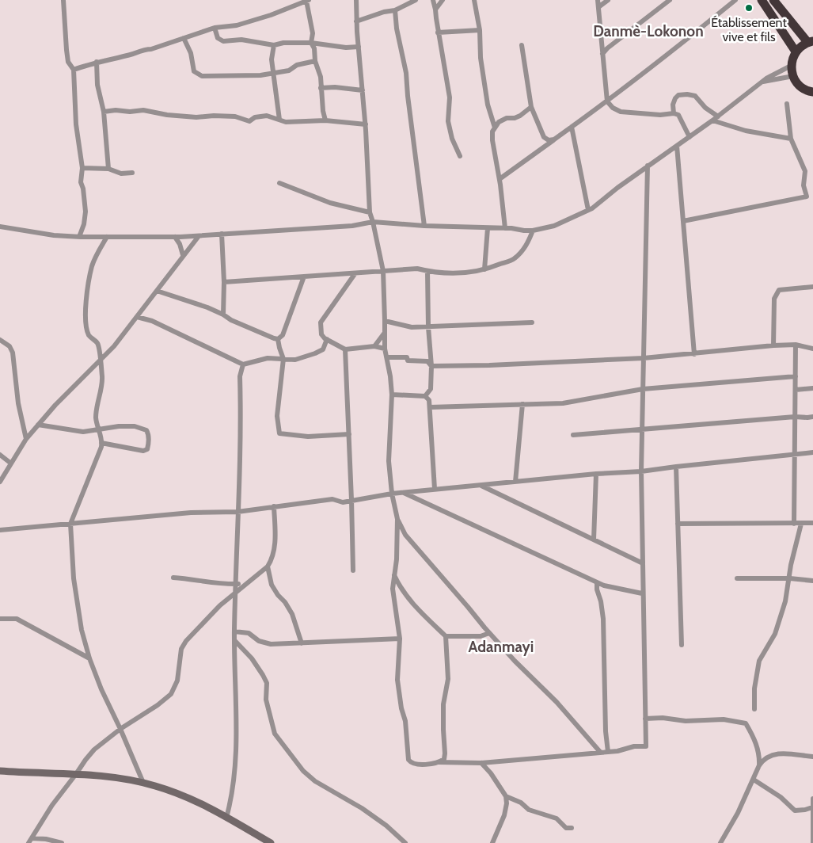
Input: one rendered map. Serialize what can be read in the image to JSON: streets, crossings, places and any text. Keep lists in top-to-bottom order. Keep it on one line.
{"districts":["Danmè-Lokonon","Adanmayi"],"places":["Établissement vive et fils"]}
